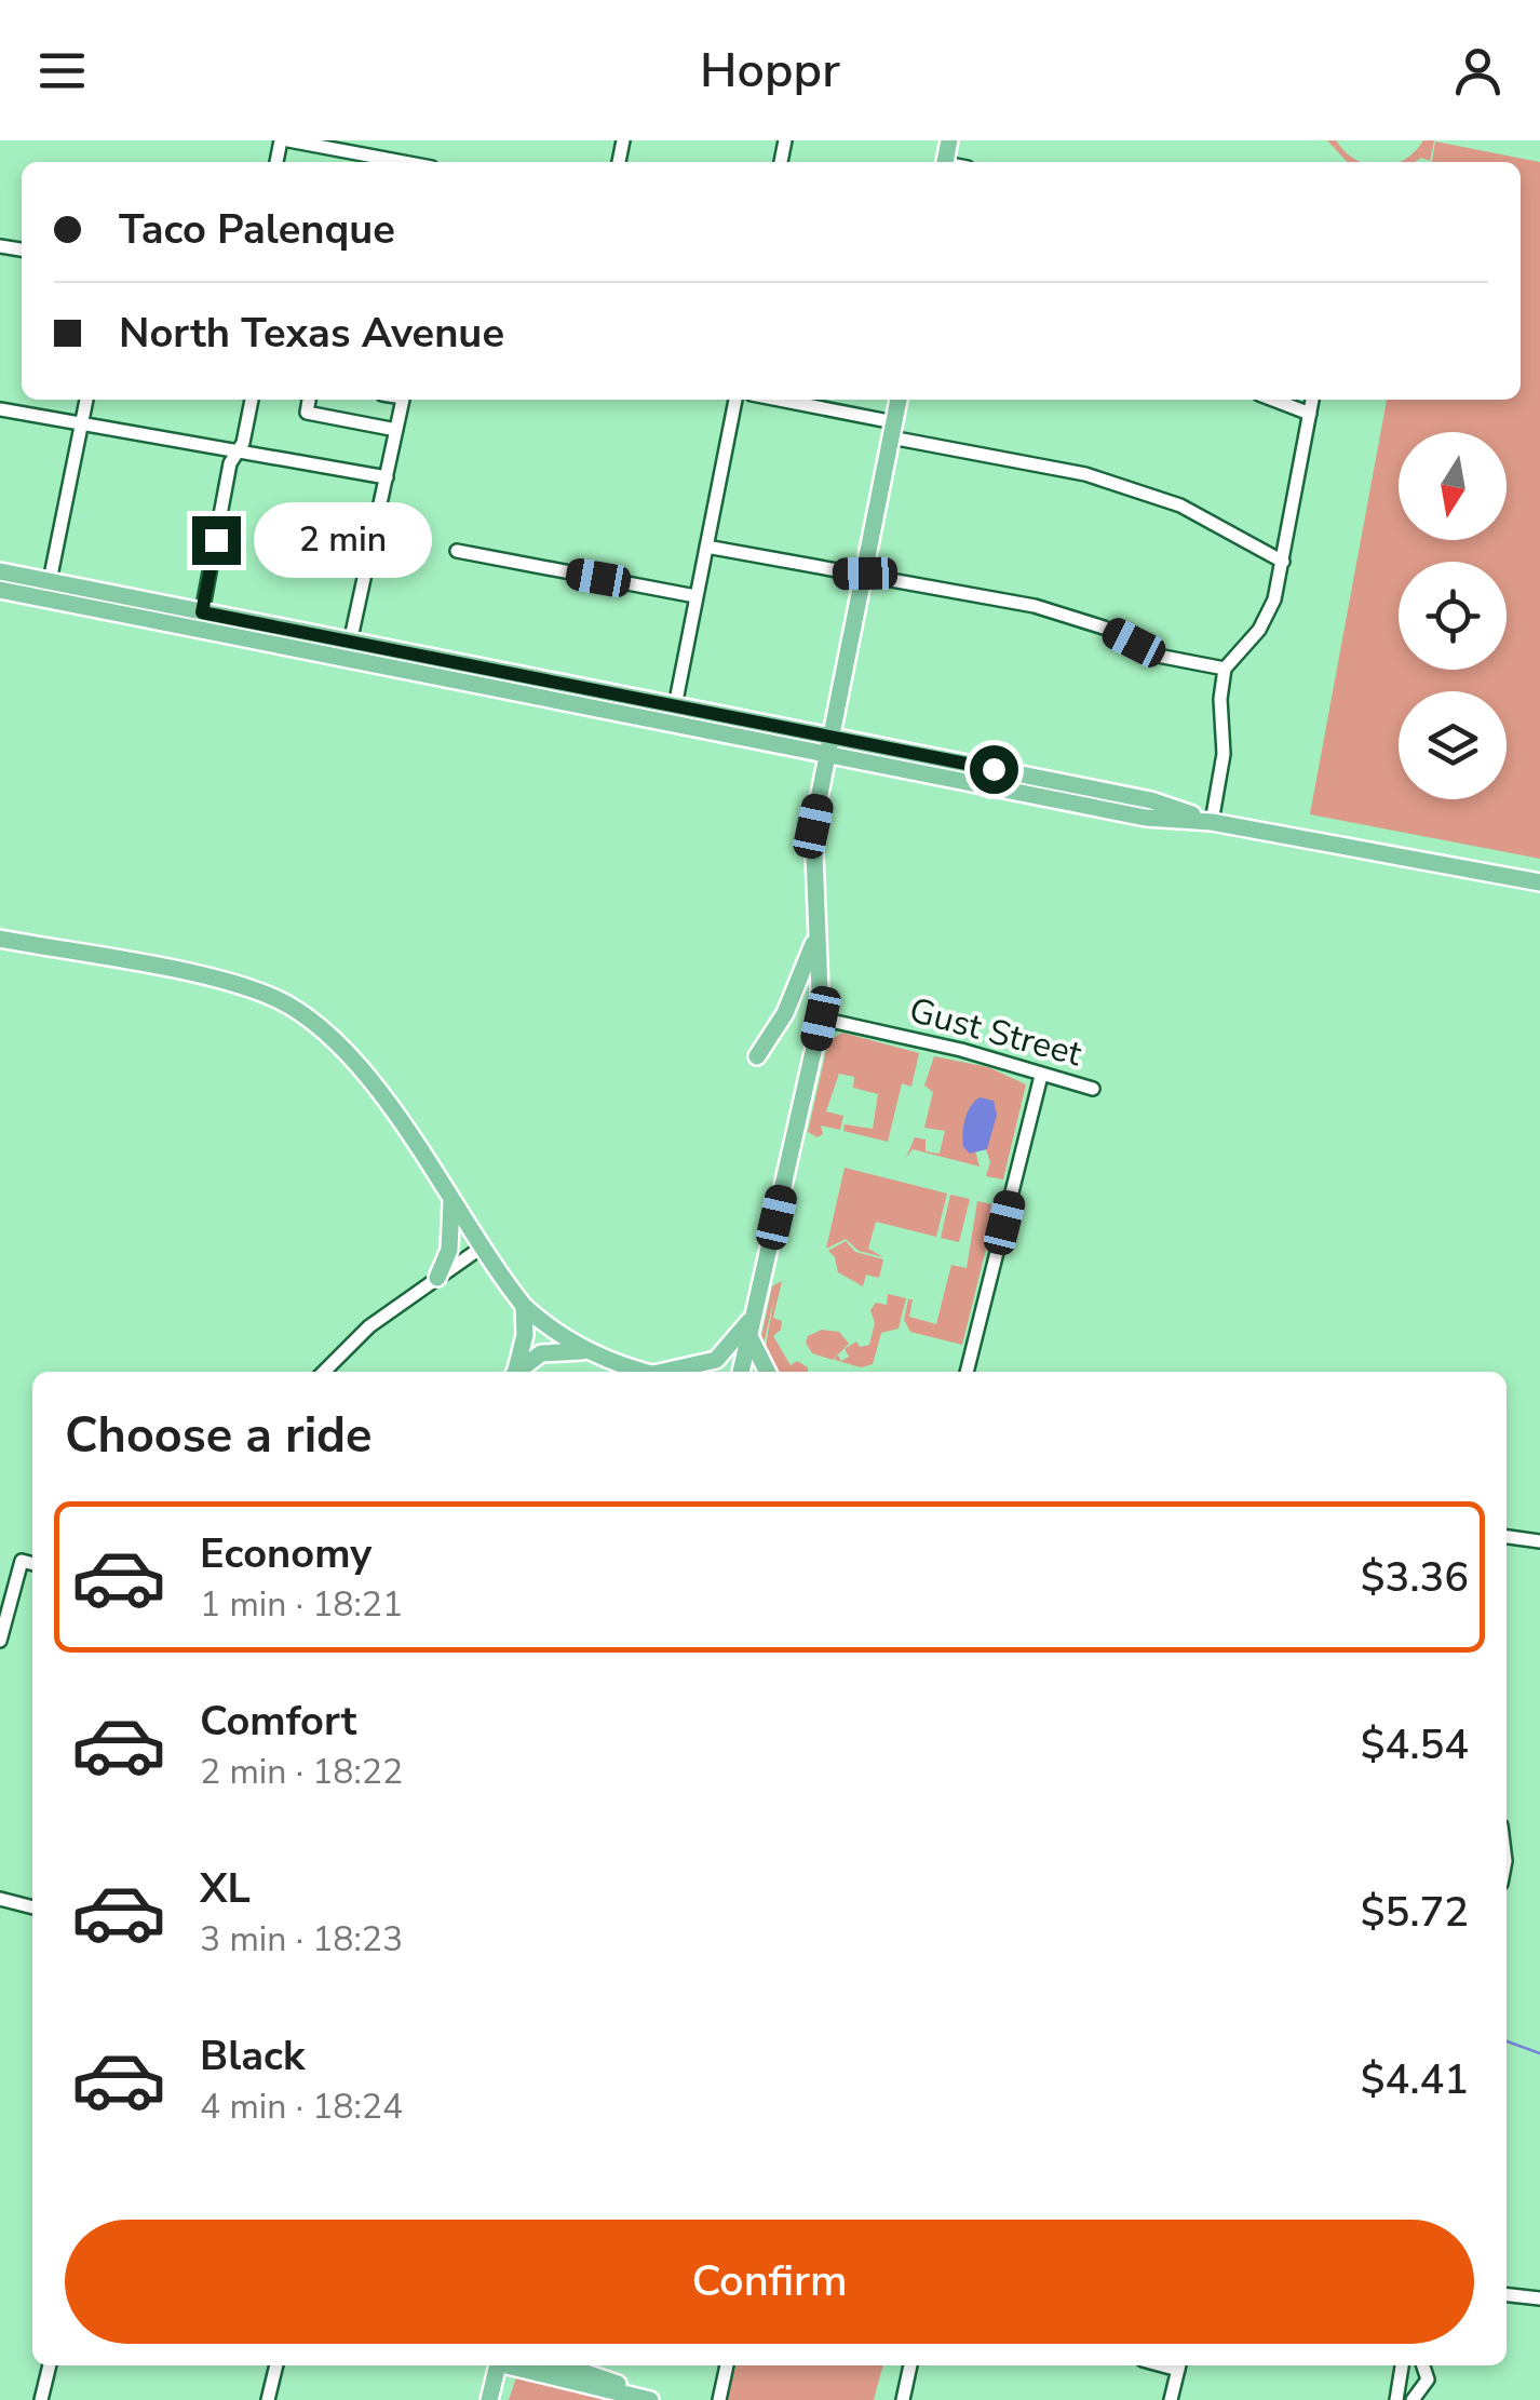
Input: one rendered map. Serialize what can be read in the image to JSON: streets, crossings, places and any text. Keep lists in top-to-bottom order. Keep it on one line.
{"streets":{"street":["Gust Street"]},"north":"bottom","page":{"header":"Hoppr","banner":["Taco Palenque","North Texas Avenue"],"bubble":"2 min","heading":"Choose a ride","list":[{"name":"Economy","note":"1 min · 18:21","value":"$3.36"},{"name":"Comfort","note":"2 min · 18:22","value":"$4.54"},{"name":"XL","note":"3 min · 18:23","value":"$5.72"},{"name":"Black","note":"4 min · 18:24","value":"$4.41"}],"buttons":"Confirm"}}
